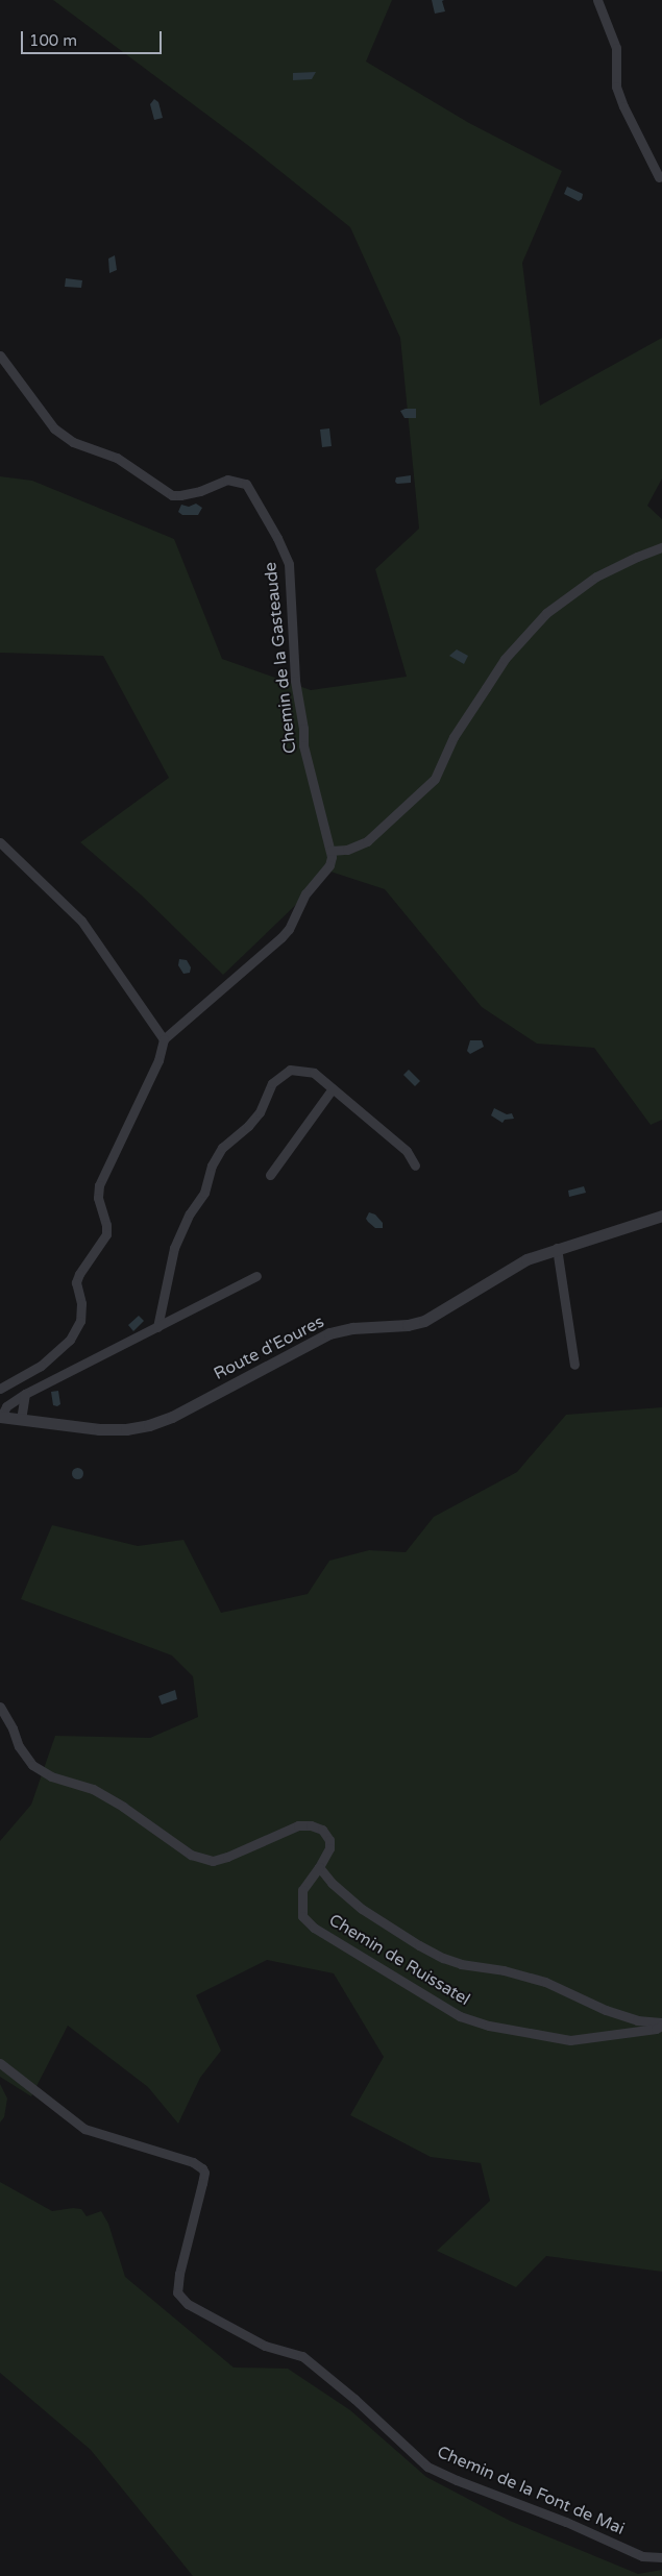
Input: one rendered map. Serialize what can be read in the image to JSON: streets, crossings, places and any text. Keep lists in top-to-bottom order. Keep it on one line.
{"streets":{"street":["Chemin de la Gasteaude","Route d'Eoures","Chemin de Ruissatel","Chemin de la Font de Mai"]},"scale_bar":"100 m"}
